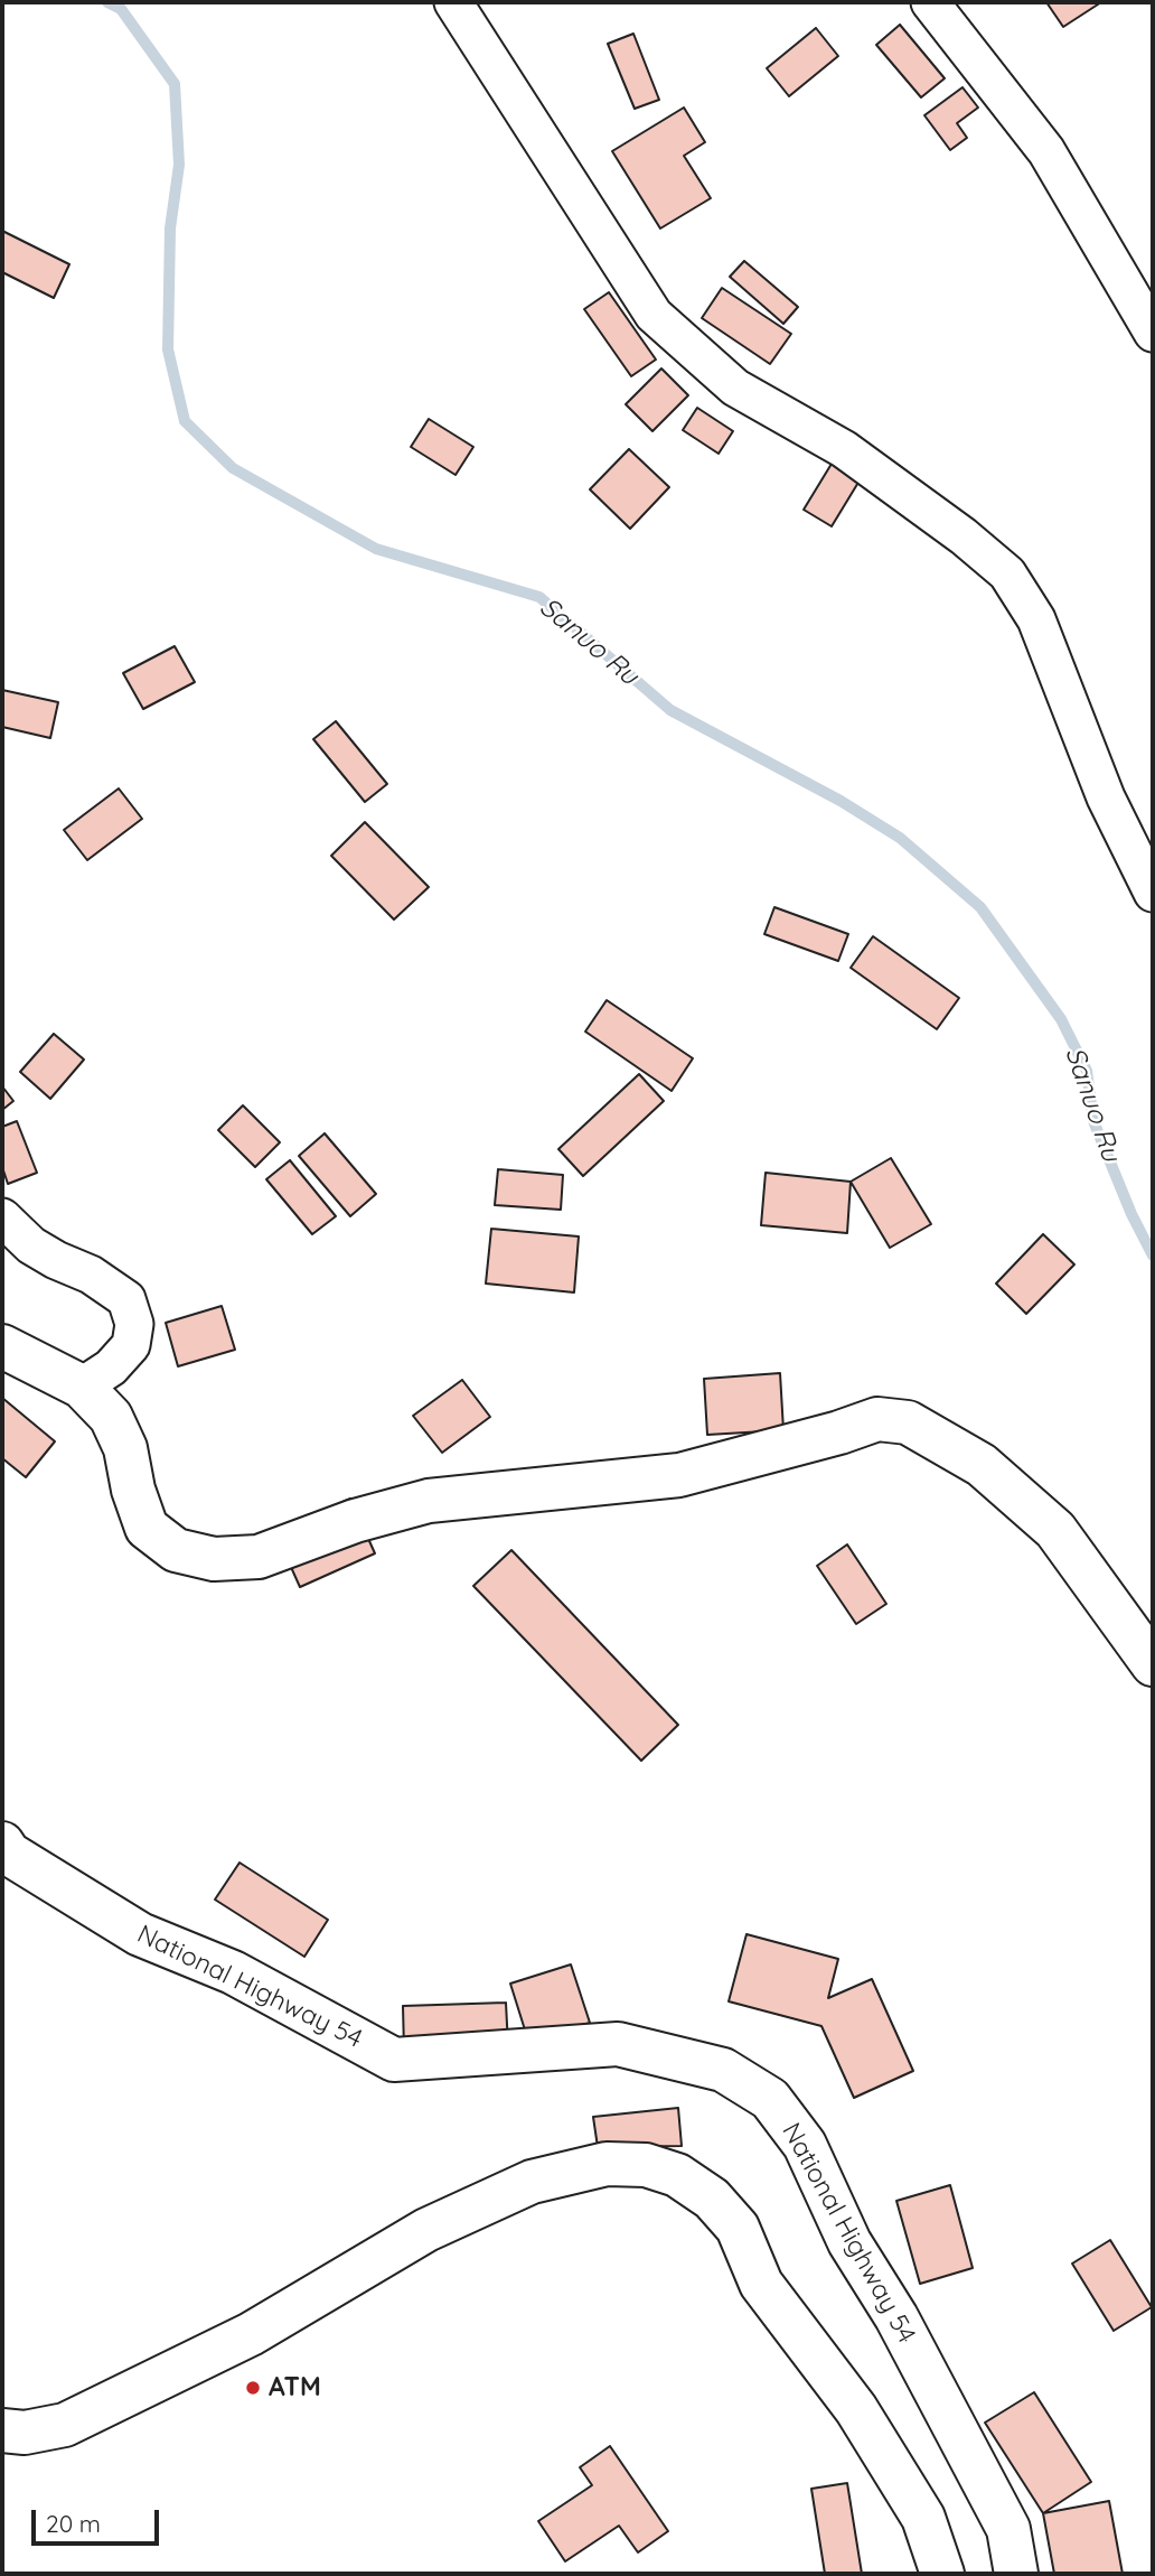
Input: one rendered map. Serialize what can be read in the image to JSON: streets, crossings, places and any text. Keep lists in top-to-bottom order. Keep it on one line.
{"streets":{"main road":["National Highway 54"]},"water":["Sanuo Ru"],"places":["ATM"],"scale_bar":"20 m"}
